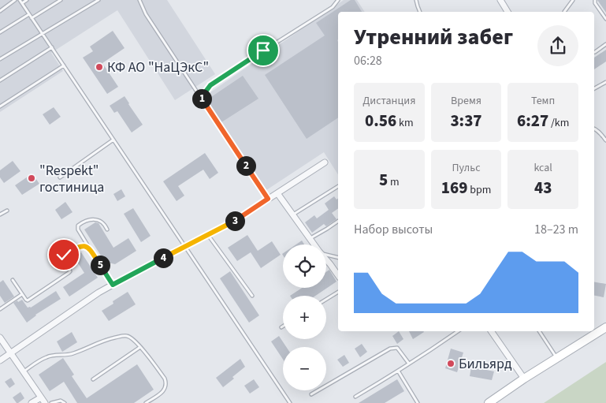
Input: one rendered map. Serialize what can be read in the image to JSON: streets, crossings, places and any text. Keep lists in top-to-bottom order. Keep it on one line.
{"places":["КФ АО \"НаЦЭкС\"","\"Respekt\" гостиница","Бильярд"],"page":{"heading":["Утренний забег","06:28"],"stats":[["Дистанция","0.56 km"],["Время","3:37"],["Темп","6:27 /km"],["5 m"],["Пульс","169 bpm"],["kcal","43"]],"pins":["1","2","3","4","5"],"chart":["Набор высоты","18–23 m"],"map_buttons":["+","−"]}}
